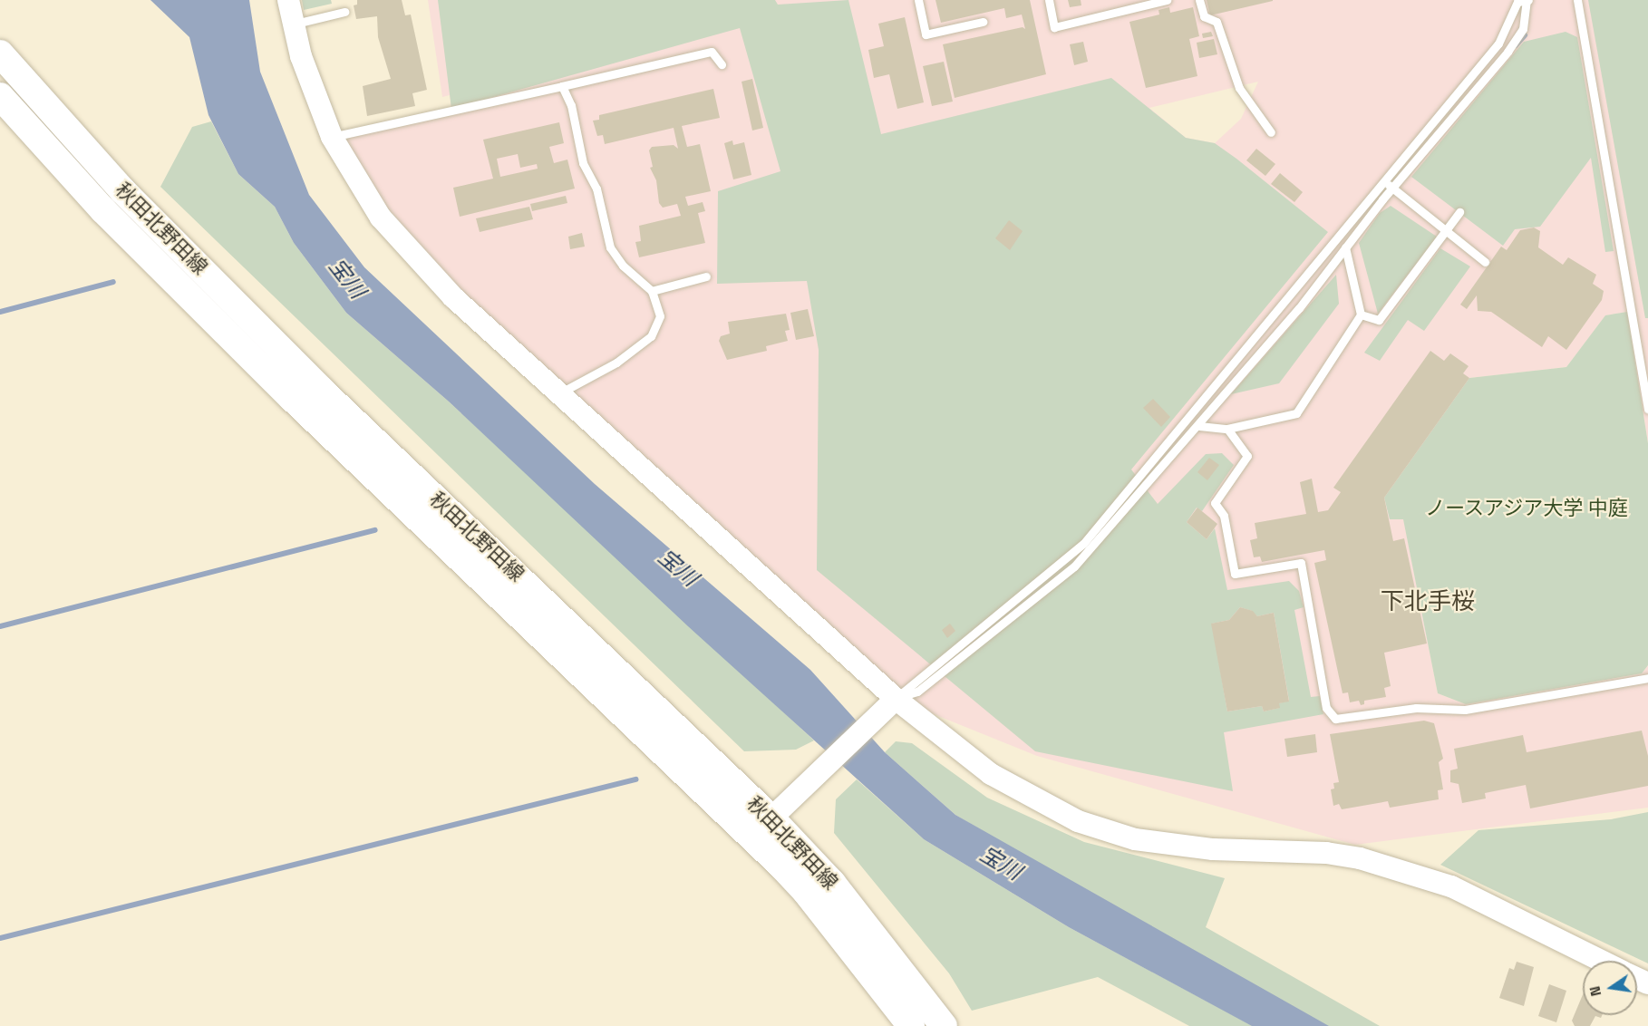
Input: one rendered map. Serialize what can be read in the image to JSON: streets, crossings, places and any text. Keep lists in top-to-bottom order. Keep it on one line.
{"streets":{"main road":["秋田北野田線"]},"districts":["下北手桜"],"water":["宝川"],"parks":["ノースアジア大学 中庭"],"north":"left"}
